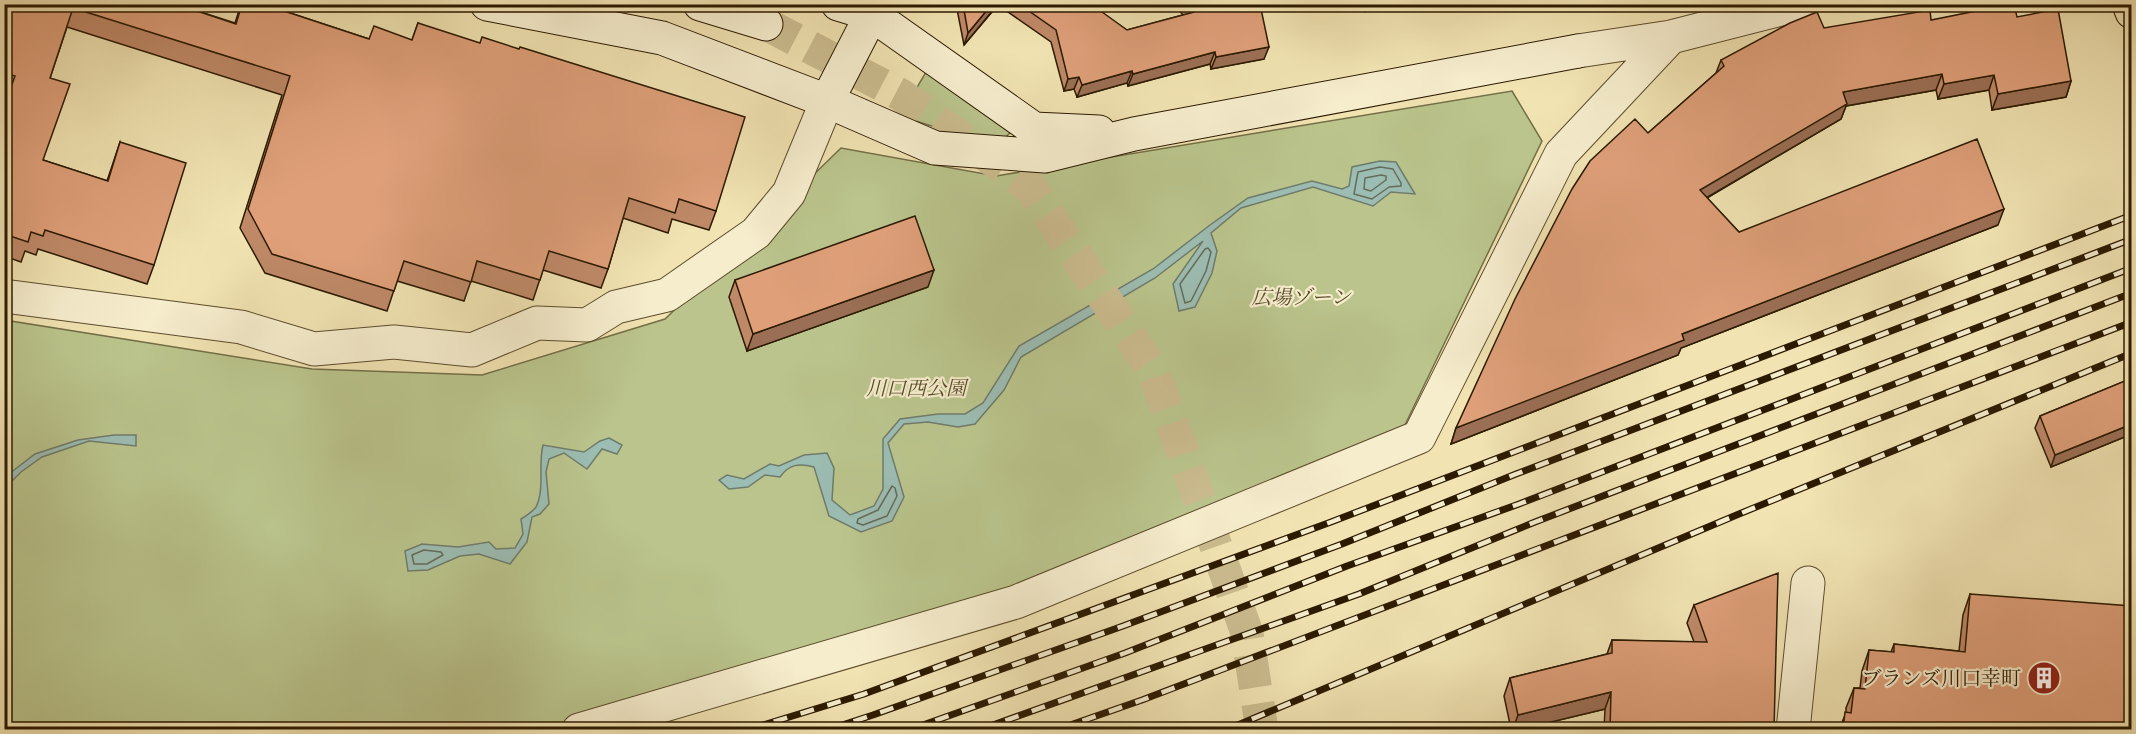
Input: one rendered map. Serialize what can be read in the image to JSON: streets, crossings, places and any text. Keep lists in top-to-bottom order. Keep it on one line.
{"parks":["広場ゾーン","川口西公園"],"places":{"building":["ブランズ川口幸町"]}}
